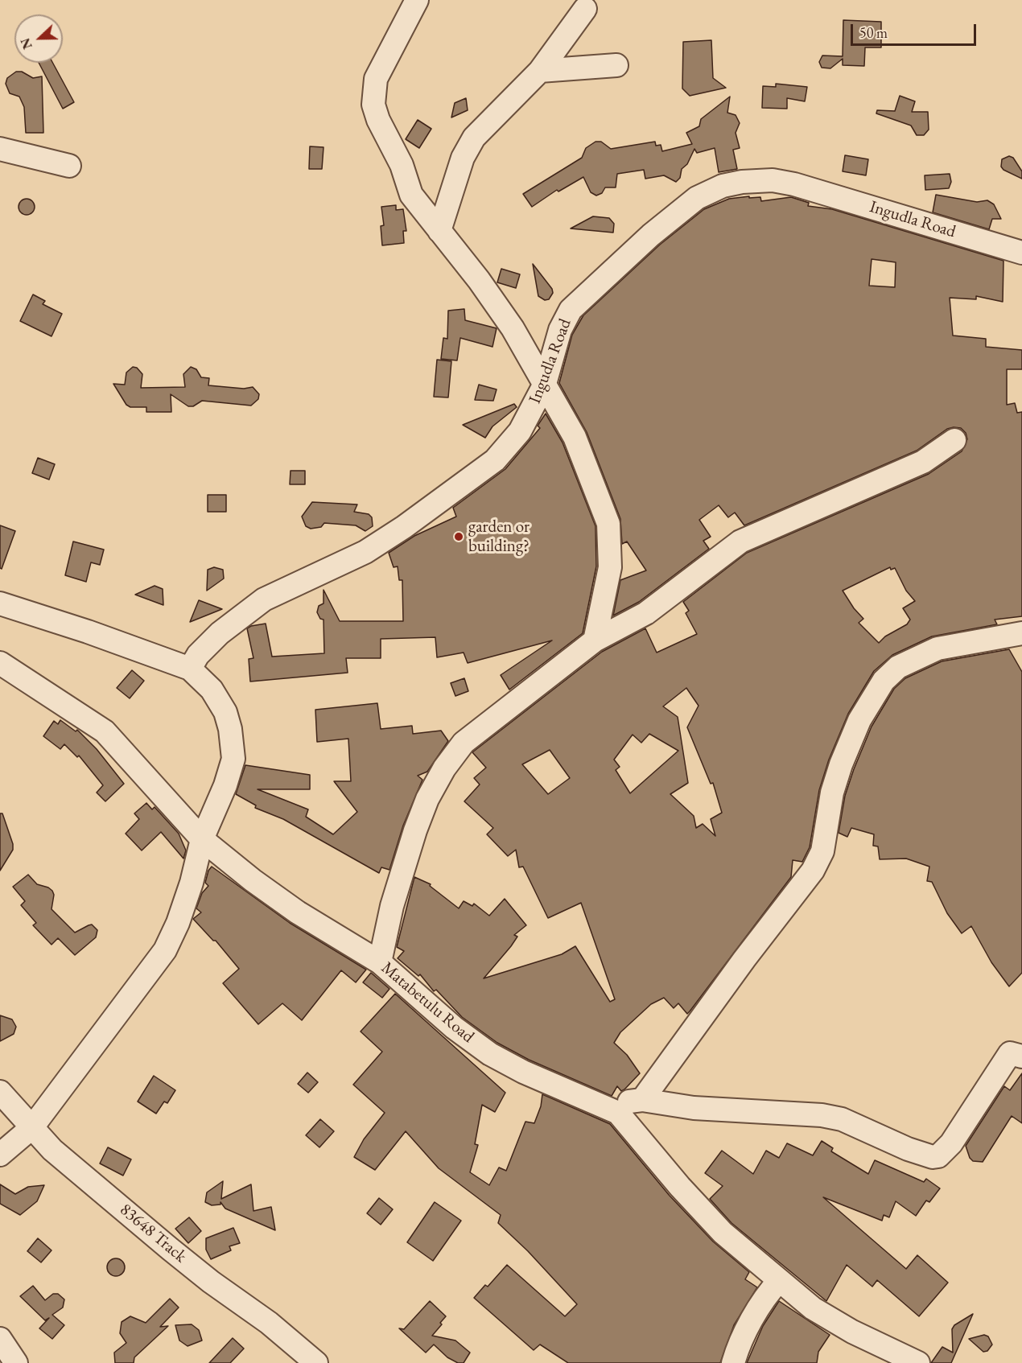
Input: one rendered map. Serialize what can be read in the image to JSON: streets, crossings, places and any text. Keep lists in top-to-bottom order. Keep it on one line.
{"streets":{"street":["Ingudla Road","Matabetulu Road","83648 Track"]},"places":["garden or building?"],"scale_bar":"50 m","north":"left"}
